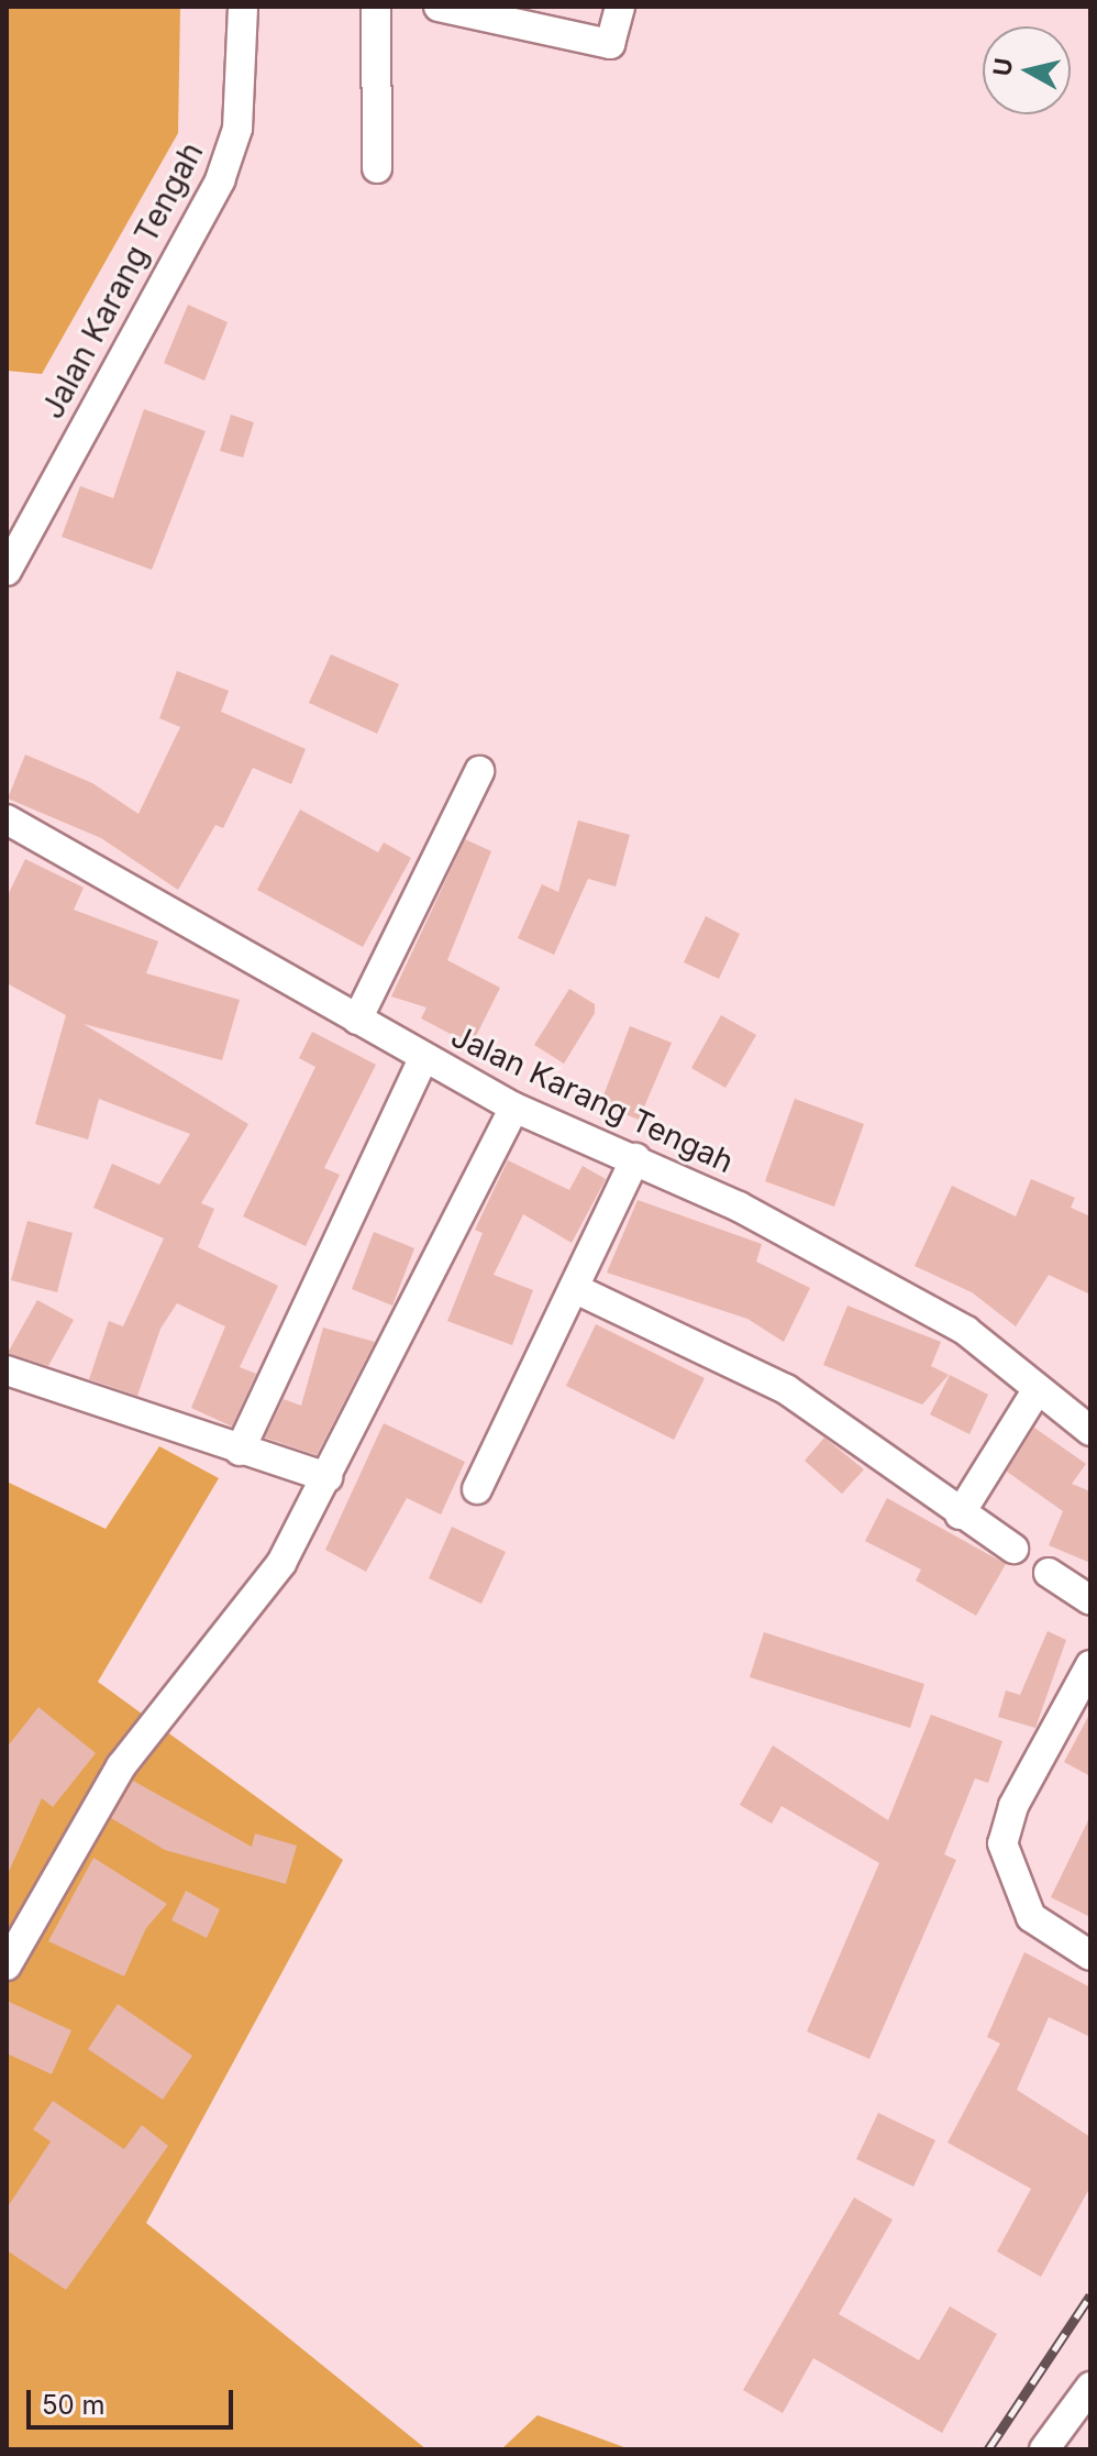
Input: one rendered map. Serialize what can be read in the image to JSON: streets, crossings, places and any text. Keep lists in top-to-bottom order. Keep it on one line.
{"streets":{"street":["Jalan Karang Tengah"]},"scale_bar":"50 m","north":"left"}
